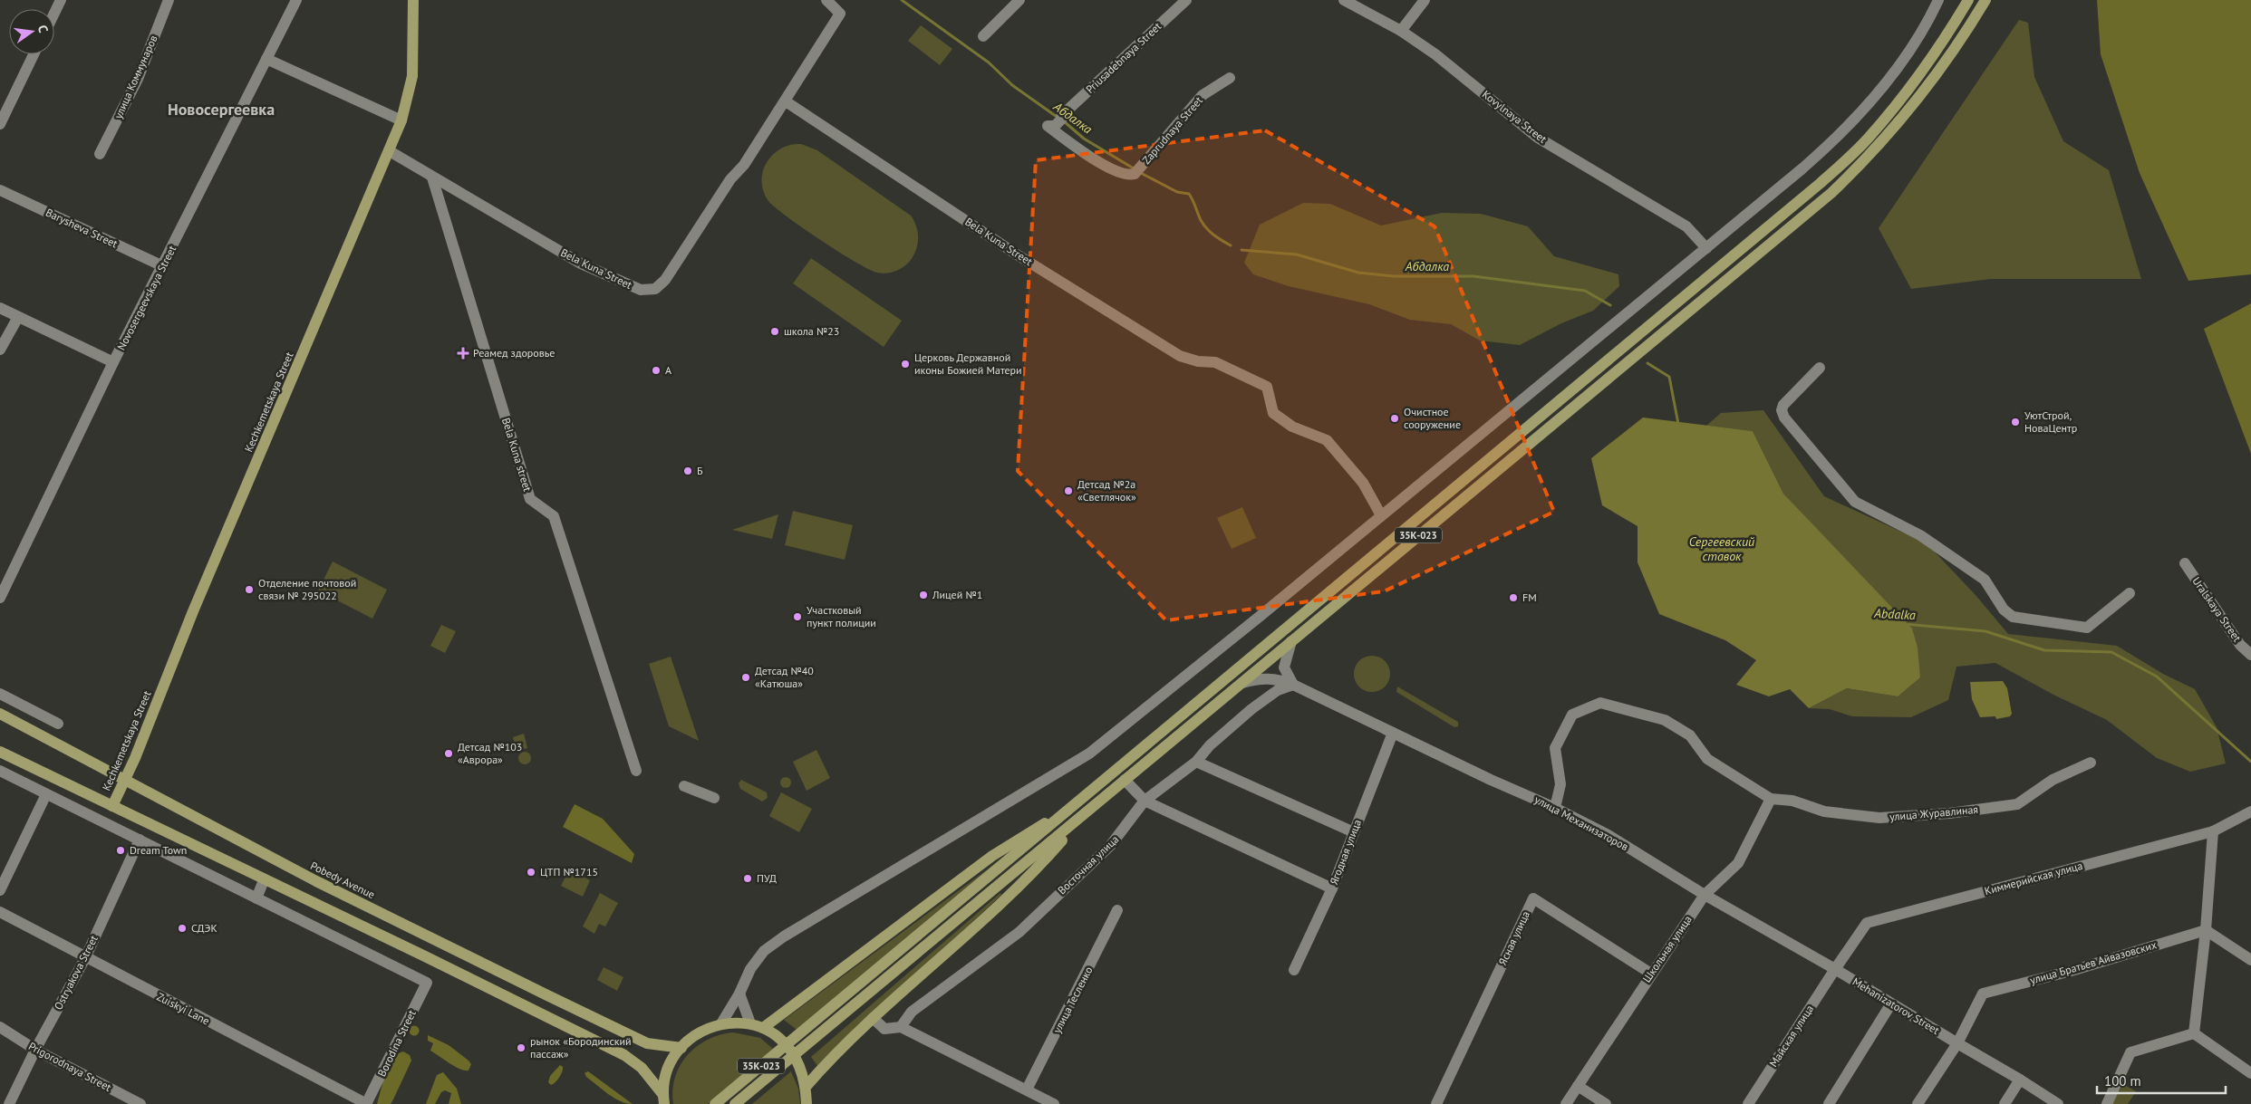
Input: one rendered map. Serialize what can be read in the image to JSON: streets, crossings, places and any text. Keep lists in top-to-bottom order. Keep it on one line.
{"streets":{"main road":["Kechkemetskaya Street","35К-023","Pobedy Avenue"],"street":["Priusadebnaya Street","улица Коммунаров","Kovylnaya Street","Zaprudnaya Street","Barysheva Street","Bela Kuna Street","Novosergeevskaya Street","Bela Kuna street","Uralskaya Street","улица Журавлиная","улица Механизаторов","Ягодная улица","Восточная улица","Киммерийская улица","Ясная улица","Школьная улица","улица Братьев Айвазовских","Ostryakova Street","улица Тесленко","Mehanizatorov Street","Zuiskyi Lane","Майская улица","Borodina Street","Prigorodnaya Street"]},"crossings":[["Priusadebnaya Street","Zaprudnaya Street"],["Barysheva Street","Novosergeevskaya Street"],["Bela Kuna Street","Kechkemetskaya Street"],["Bela Kuna Street","Bela Kuna street"],["Kechkemetskaya Street","Pobedy Avenue"],["35К-023","улица Механизаторов"],["улица Журавлиная","улица Механизаторов"],["улица Журавлиная","Школьная улица"],["улица Механизаторов","Ягодная улица"],["улица Механизаторов","Восточная улица"],["улица Механизаторов","Киммерийская улица"],["улица Механизаторов","Школьная улица"],["улица Механизаторов","Mehanizatorov Street"],["улица Механизаторов","Майская улица"],["Киммерийская улица","Mehanizatorov Street"],["Киммерийская улица","Майская улица"],["Ясная улица","Школьная улица"],["улица Братьев Айвазовских","Mehanizatorov Street"],["Ostryakova Street","Zuiskyi Lane"],["Ostryakova Street","Prigorodnaya Street"],["Mehanizatorov Street","Майская улица"],["Zuiskyi Lane","Borodina Street"]],"districts":["Новосергеевка"],"water":["Абдалка","Сергеевский ставок","Abdalka"],"places":{"other":["школа №23","Церковь Державной иконы Божией Матери","А","Очистное сооружение","УютСтрой, НоваЦентр","Б","Детсад №2а «Светлячок»","Отделение почтовой связи № 295022","Лицей №1","FM","Участковый пункт полиции","Детсад №40 «Катюша»","Детсад №103 «Аврора»","Dream Town","ЦТП №1715","ПУД","СДЭК","рынок «Бородинский пассаж»"],"health":["Реамед здоровье"]},"scale_bar":"100 m","north":"right"}
